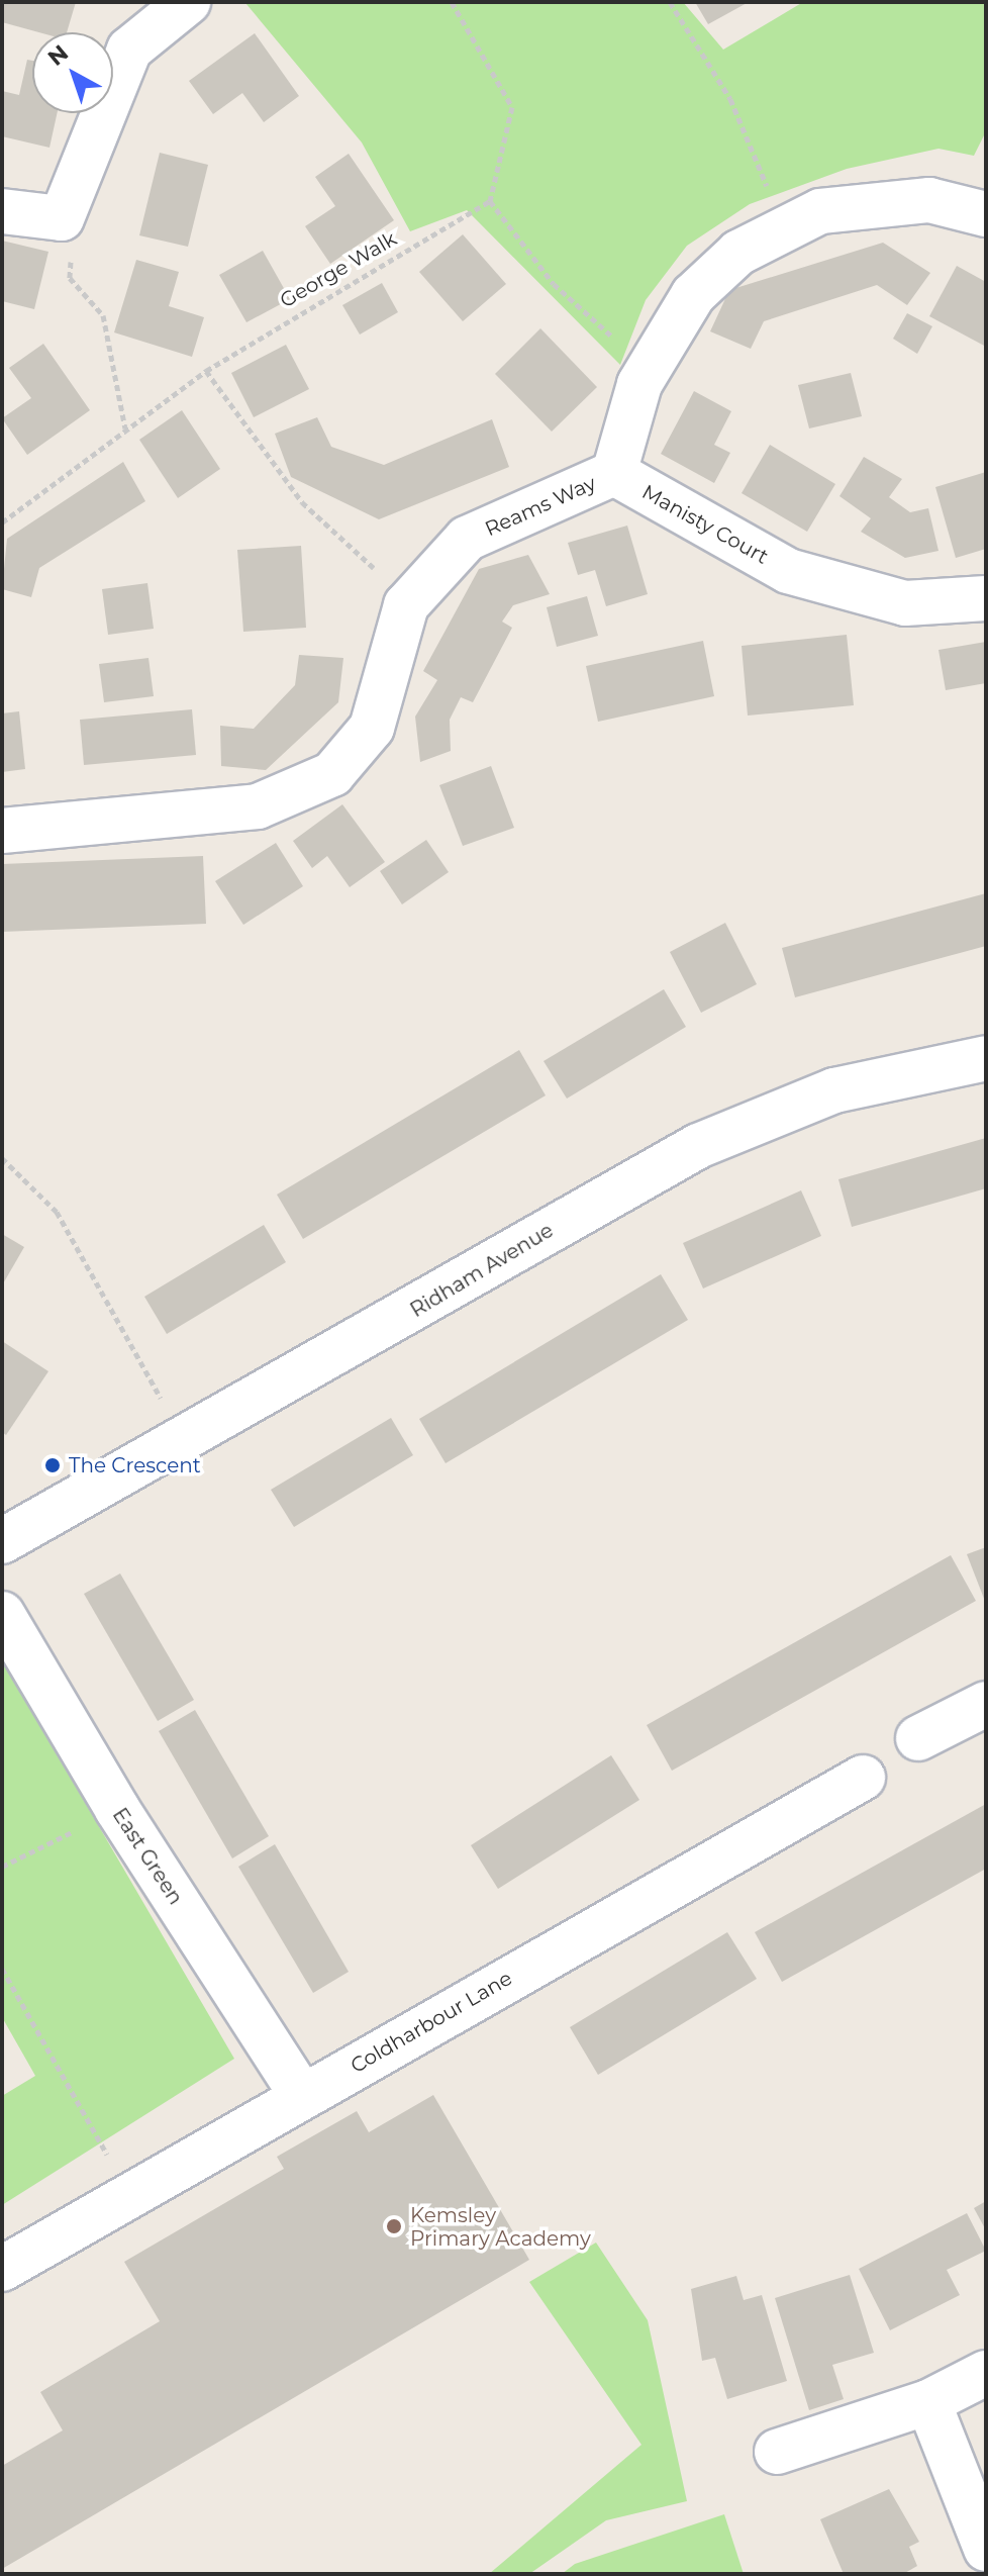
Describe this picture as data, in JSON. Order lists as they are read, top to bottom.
{
  "streets": {
    "street": [
      "Reams Way",
      "Manisty Court",
      "Ridham Avenue",
      "East Green",
      "Coldharbour Lane"
    ],
    "path": ["George Walk"]
  },
  "crossings": [
    ["Reams Way", "Manisty Court"],
    ["East Green", "Coldharbour Lane"]
  ],
  "places": ["The Crescent", "Kemsley Primary Academy"],
  "north": "top left"
}
